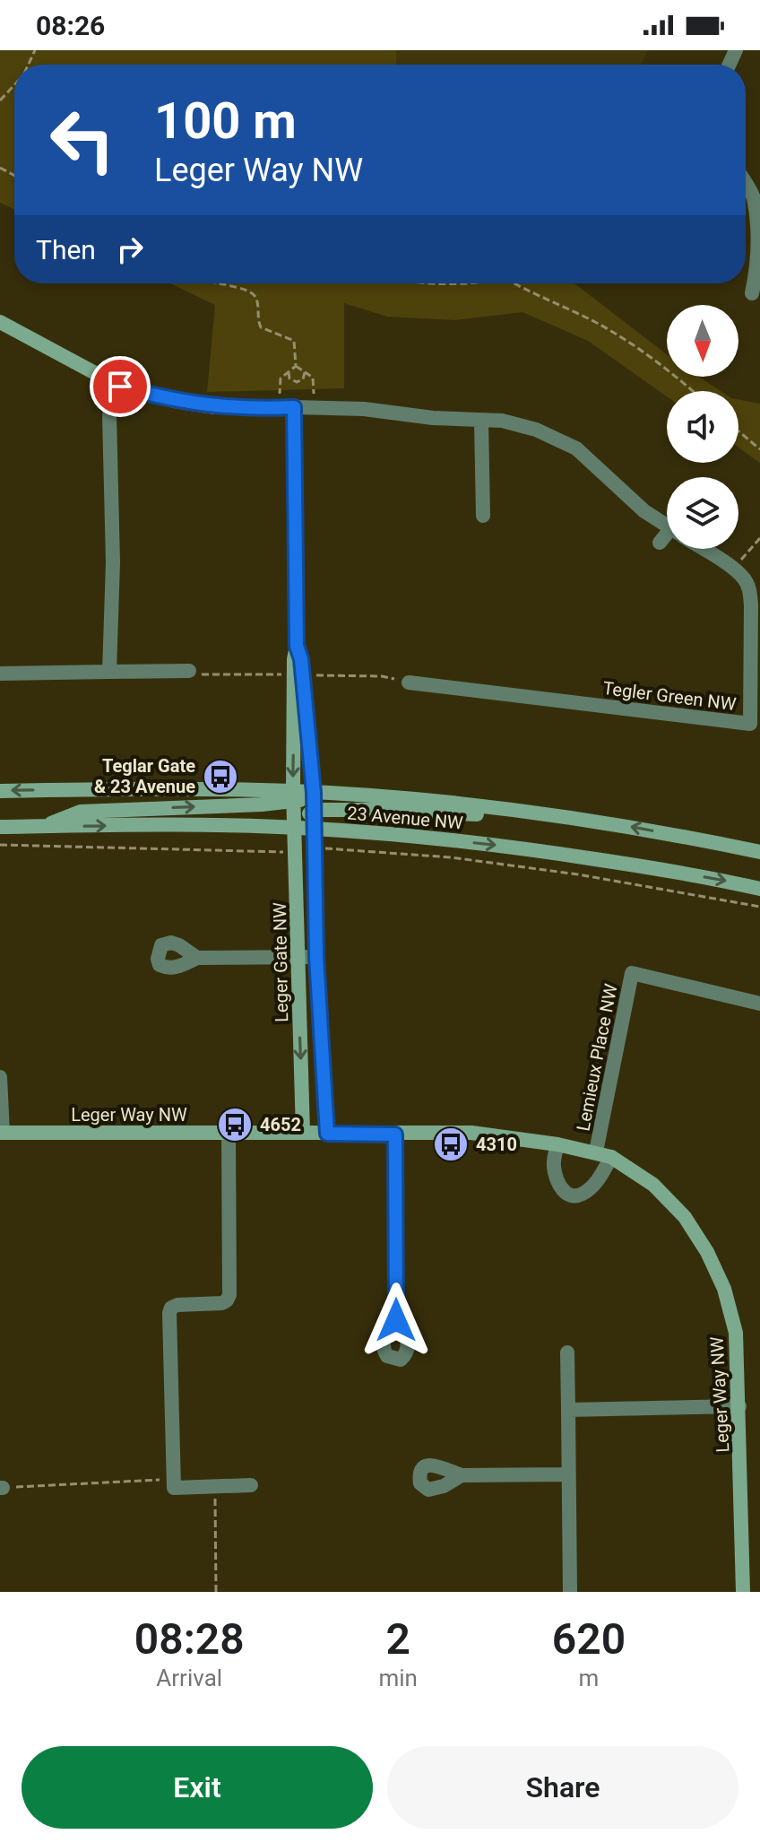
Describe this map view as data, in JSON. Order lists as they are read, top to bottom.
{
  "streets": {
    "street": [
      "Tegler Green NW",
      "23 Avenue NW",
      "Leger Gate NW",
      "Lemieux Place NW",
      "Leger Way NW"
    ]
  },
  "crossings": [
    ["23 Avenue NW", "Leger Gate NW"],
    ["Leger Gate NW", "Leger Way NW"],
    ["Lemieux Place NW", "Leger Way NW"]
  ],
  "places": {
    "bus stop": ["Teglar Gate & 23 Avenue", "4652", "4310"]
  },
  "north": "bottom",
  "page": {
    "status": "08:26",
    "turn": ["100 m", "Leger Way NW"],
    "then": "Then",
    "eta": [
      "08:28",
      "Arrival",
      "2",
      "min",
      "620",
      "m"
    ],
    "buttons": ["Exit", "Share"]
  }
}
